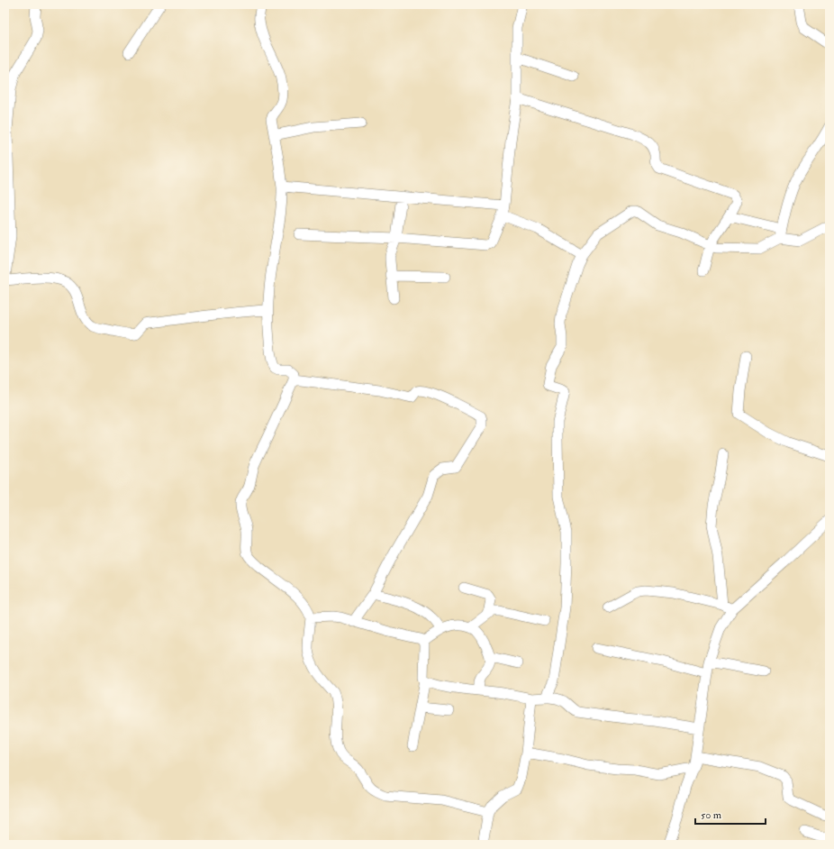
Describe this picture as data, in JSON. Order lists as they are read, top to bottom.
{
  "scale_bar": "50 m"
}
